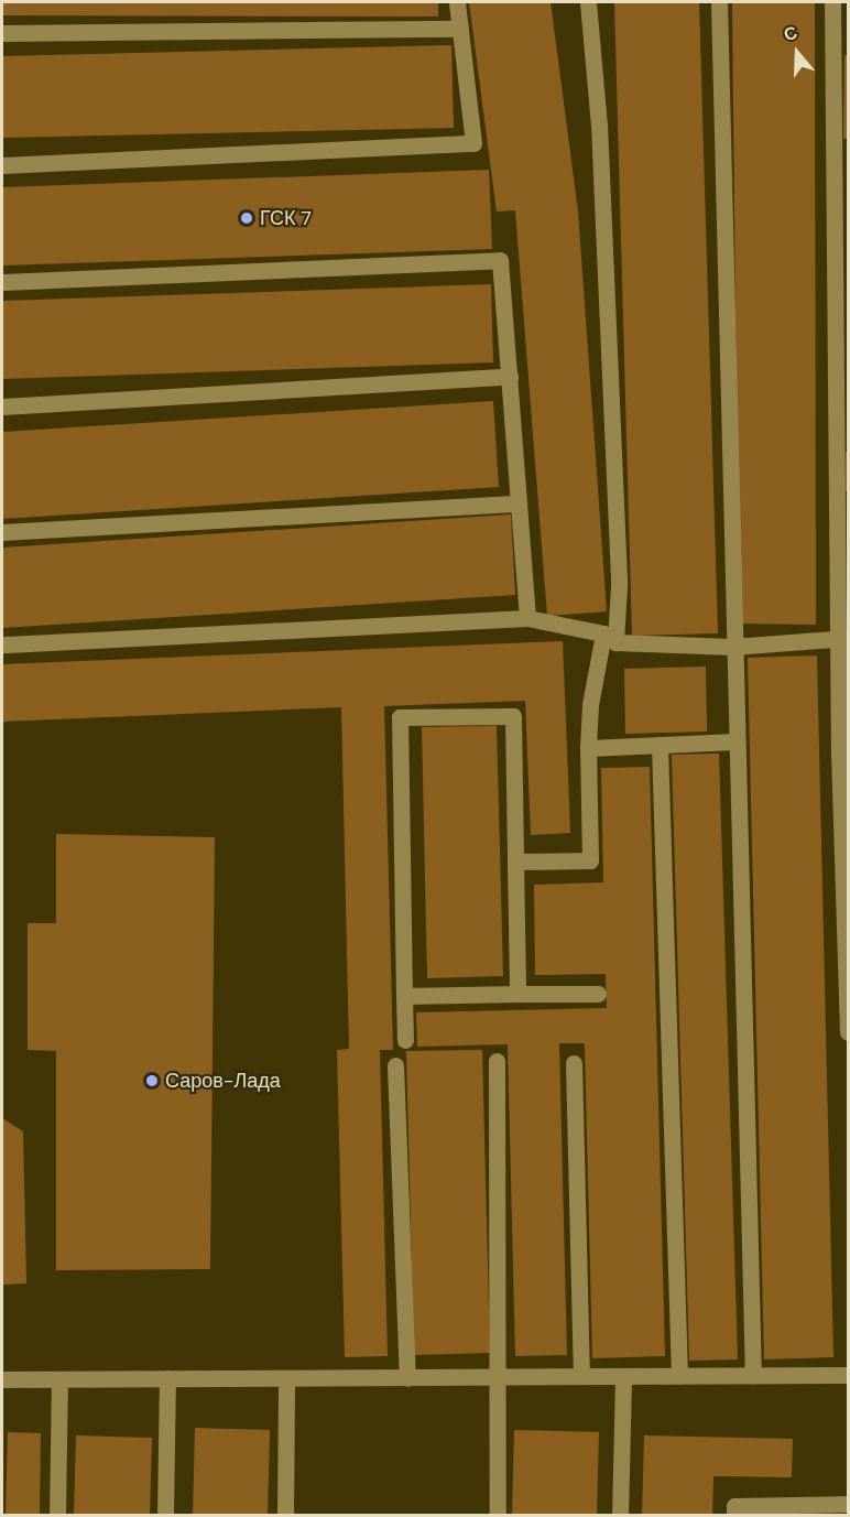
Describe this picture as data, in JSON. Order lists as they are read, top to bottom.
{
  "places": ["ГСК 7", "Саров-Лада"],
  "north": "top"
}
